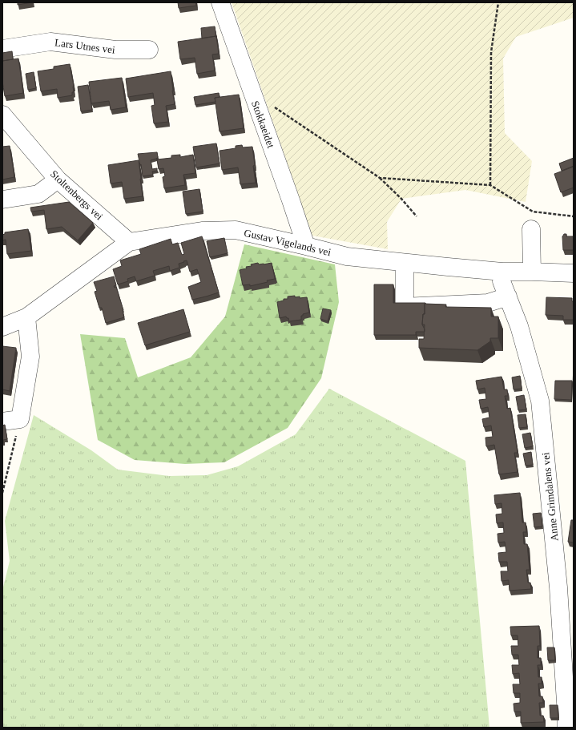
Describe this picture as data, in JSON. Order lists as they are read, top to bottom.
{
  "streets": {
    "street": [
      "Lars Utnes vei",
      "Stokkaeidet",
      "Stoltenbergs vei",
      "Gustav Vigelands vei",
      "Anne Grimdalens vei"
    ]
  },
  "crossings": [
    ["Stokkaeidet", "Gustav Vigelands vei"],
    ["Stoltenbergs vei", "Gustav Vigelands vei"],
    ["Gustav Vigelands vei", "Anne Grimdalens vei"]
  ]
}
